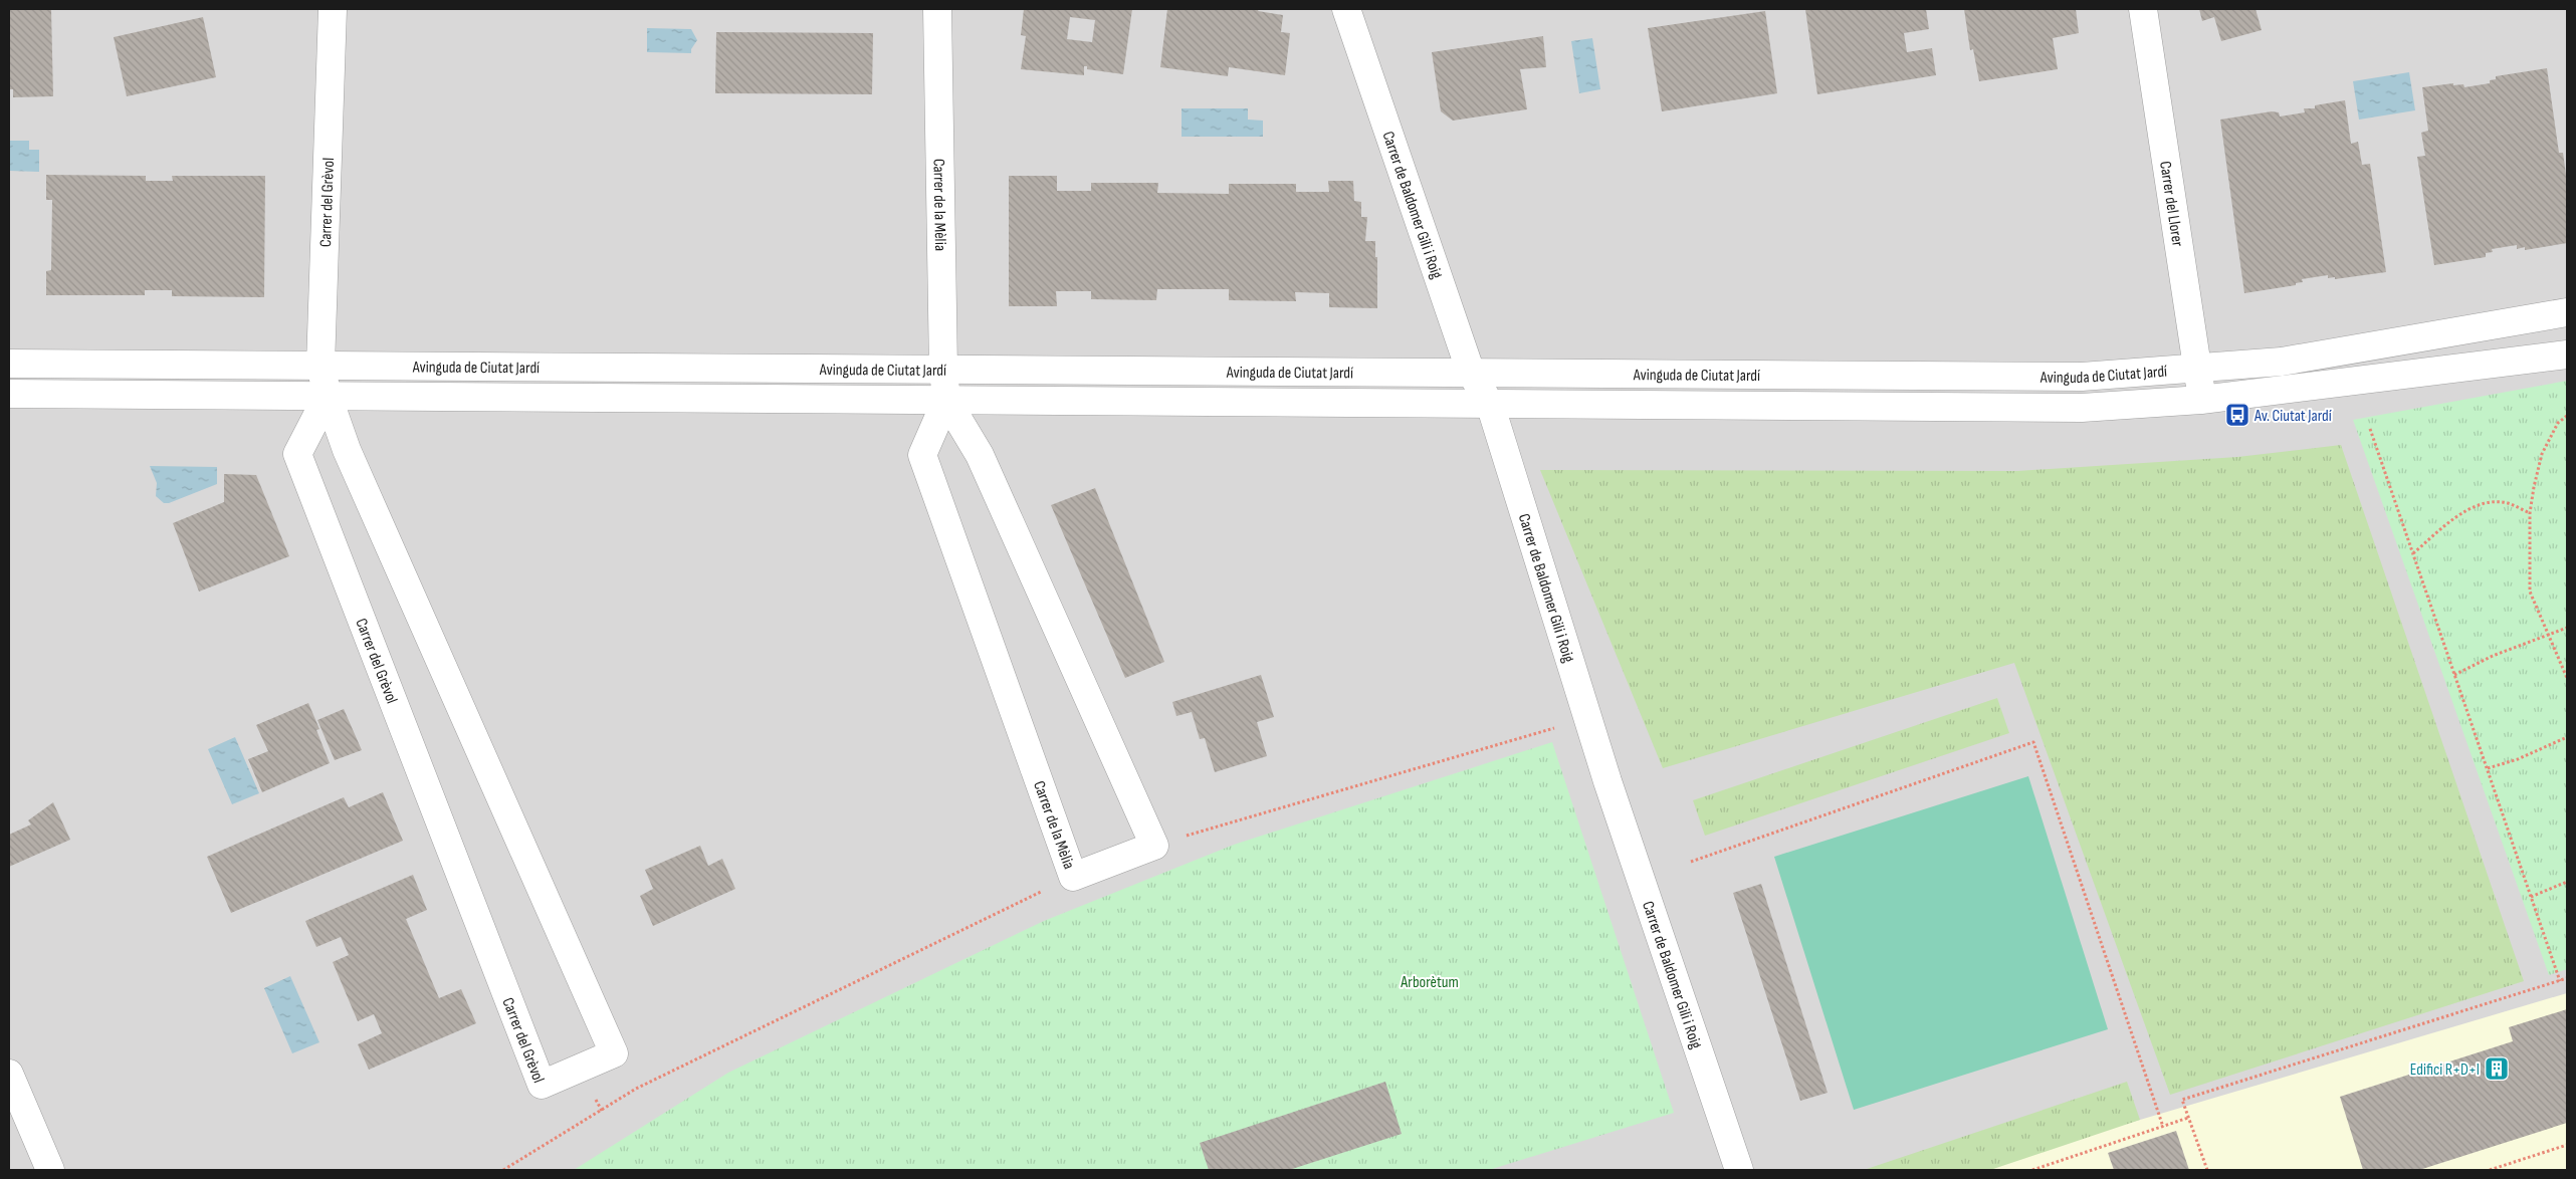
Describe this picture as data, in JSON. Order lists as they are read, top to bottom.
{
  "streets": {
    "street": [
      "Carrer del Grèvol",
      "Carrer del Llorer",
      "Carrer de la Mèlia",
      "Carrer de Baldomer Gili i Roig",
      "Avinguda de Ciutat Jardí"
    ]
  },
  "crossings": [
    ["Carrer del Grèvol", "Avinguda de Ciutat Jardí"],
    ["Carrer del Llorer", "Avinguda de Ciutat Jardí"],
    ["Carrer de la Mèlia", "Avinguda de Ciutat Jardí"],
    ["Carrer de Baldomer Gili i Roig", "Avinguda de Ciutat Jardí"]
  ],
  "parks": ["Arborètum"],
  "places": {
    "bus stop": ["Av. Ciutat Jardí"],
    "building": ["Edifici R+D+I"]
  }
}
